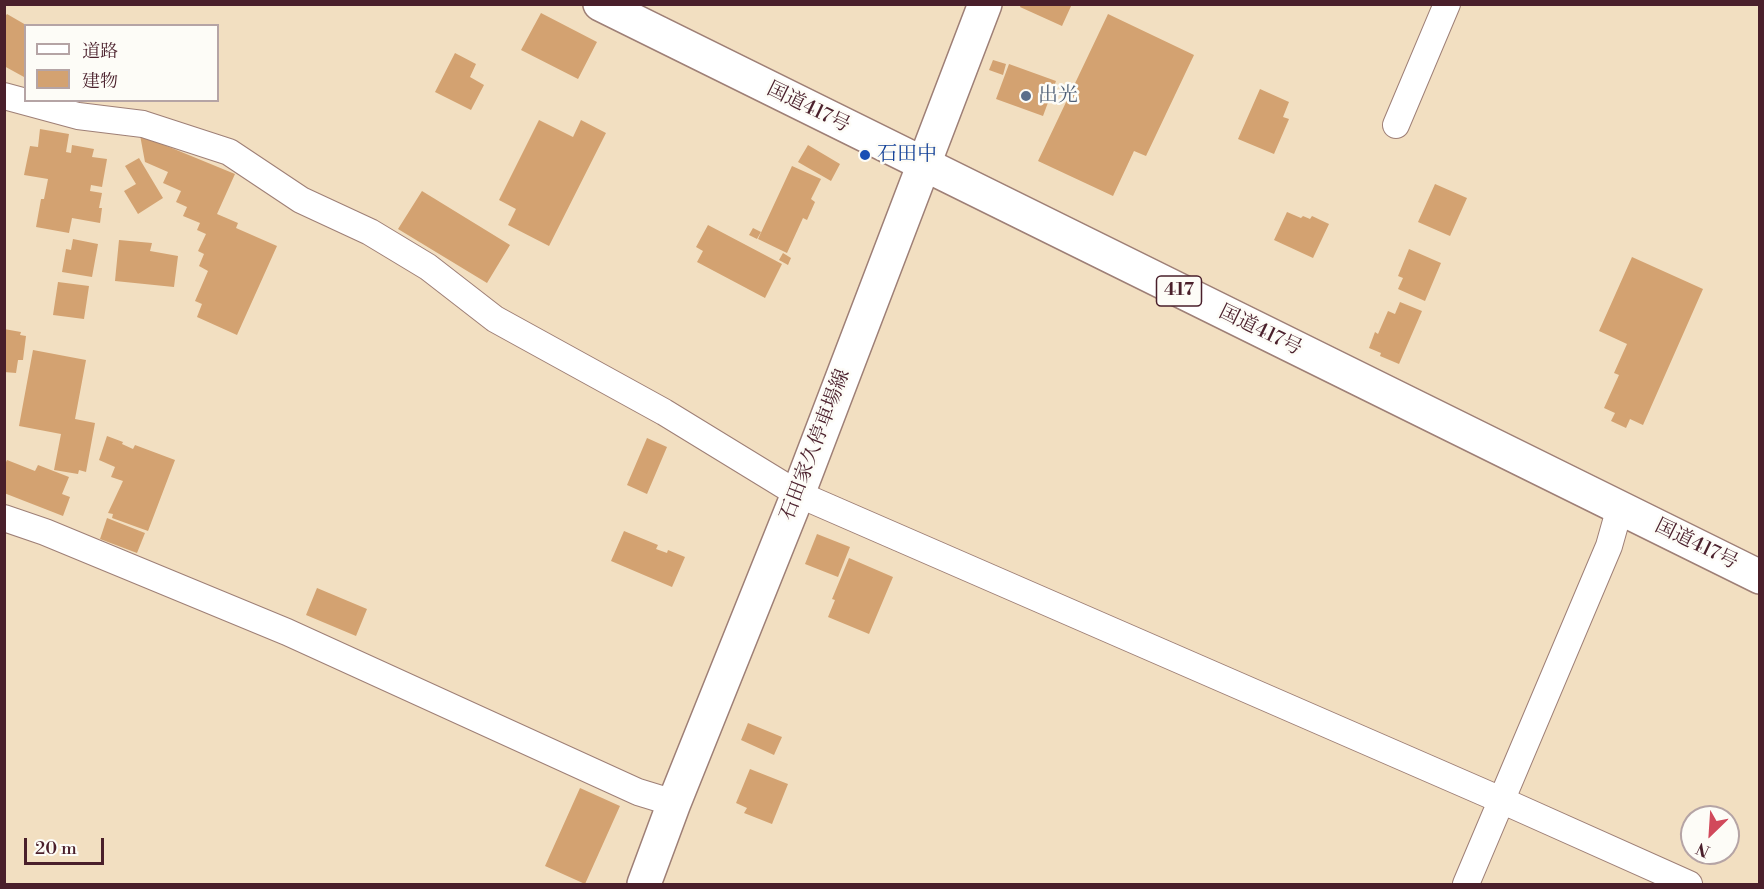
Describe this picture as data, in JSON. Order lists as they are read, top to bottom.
{
  "streets": {
    "main road": ["国道417号", "417", "石田家久停車場線"]
  },
  "crossings": [
    ["国道417号", "石田家久停車場線"]
  ],
  "places": ["出光", "石田中"],
  "legend": ["道路", "建物"],
  "scale_bar": "20 m",
  "north": "bottom left"
}
